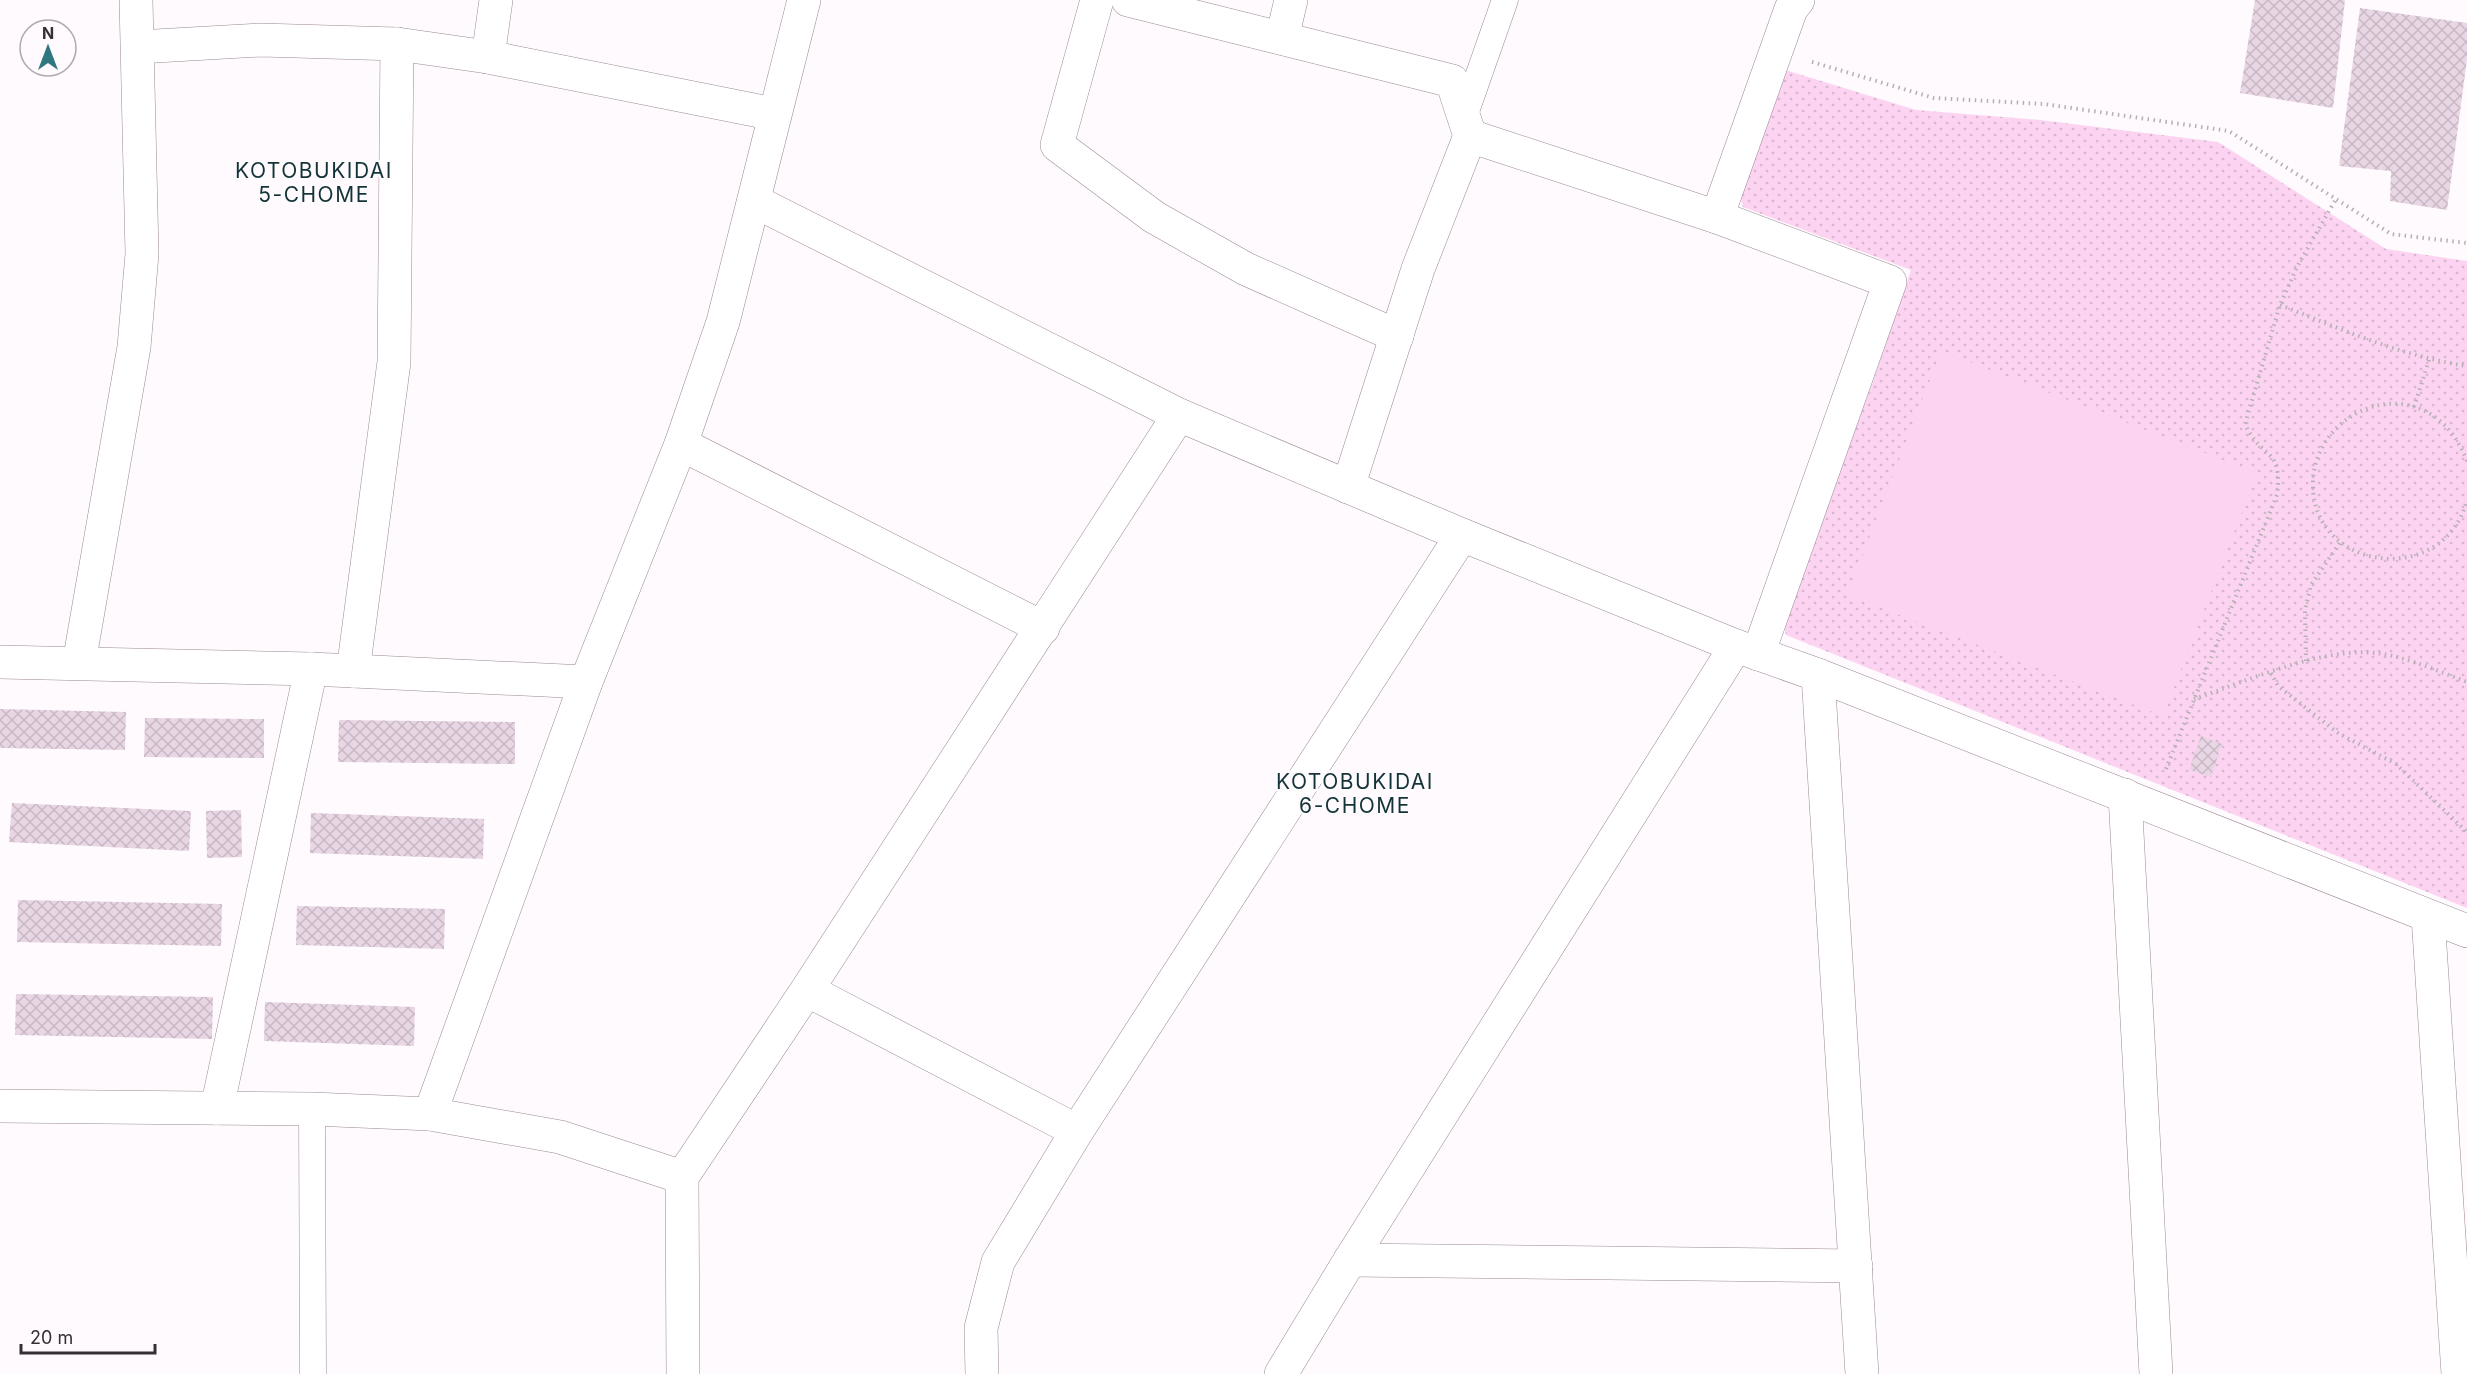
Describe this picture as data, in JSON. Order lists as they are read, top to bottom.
{
  "districts": ["KOTOBUKIDAI 5-CHOME", "KOTOBUKIDAI 6-CHOME"],
  "scale_bar": "20 m",
  "north": "top"
}
